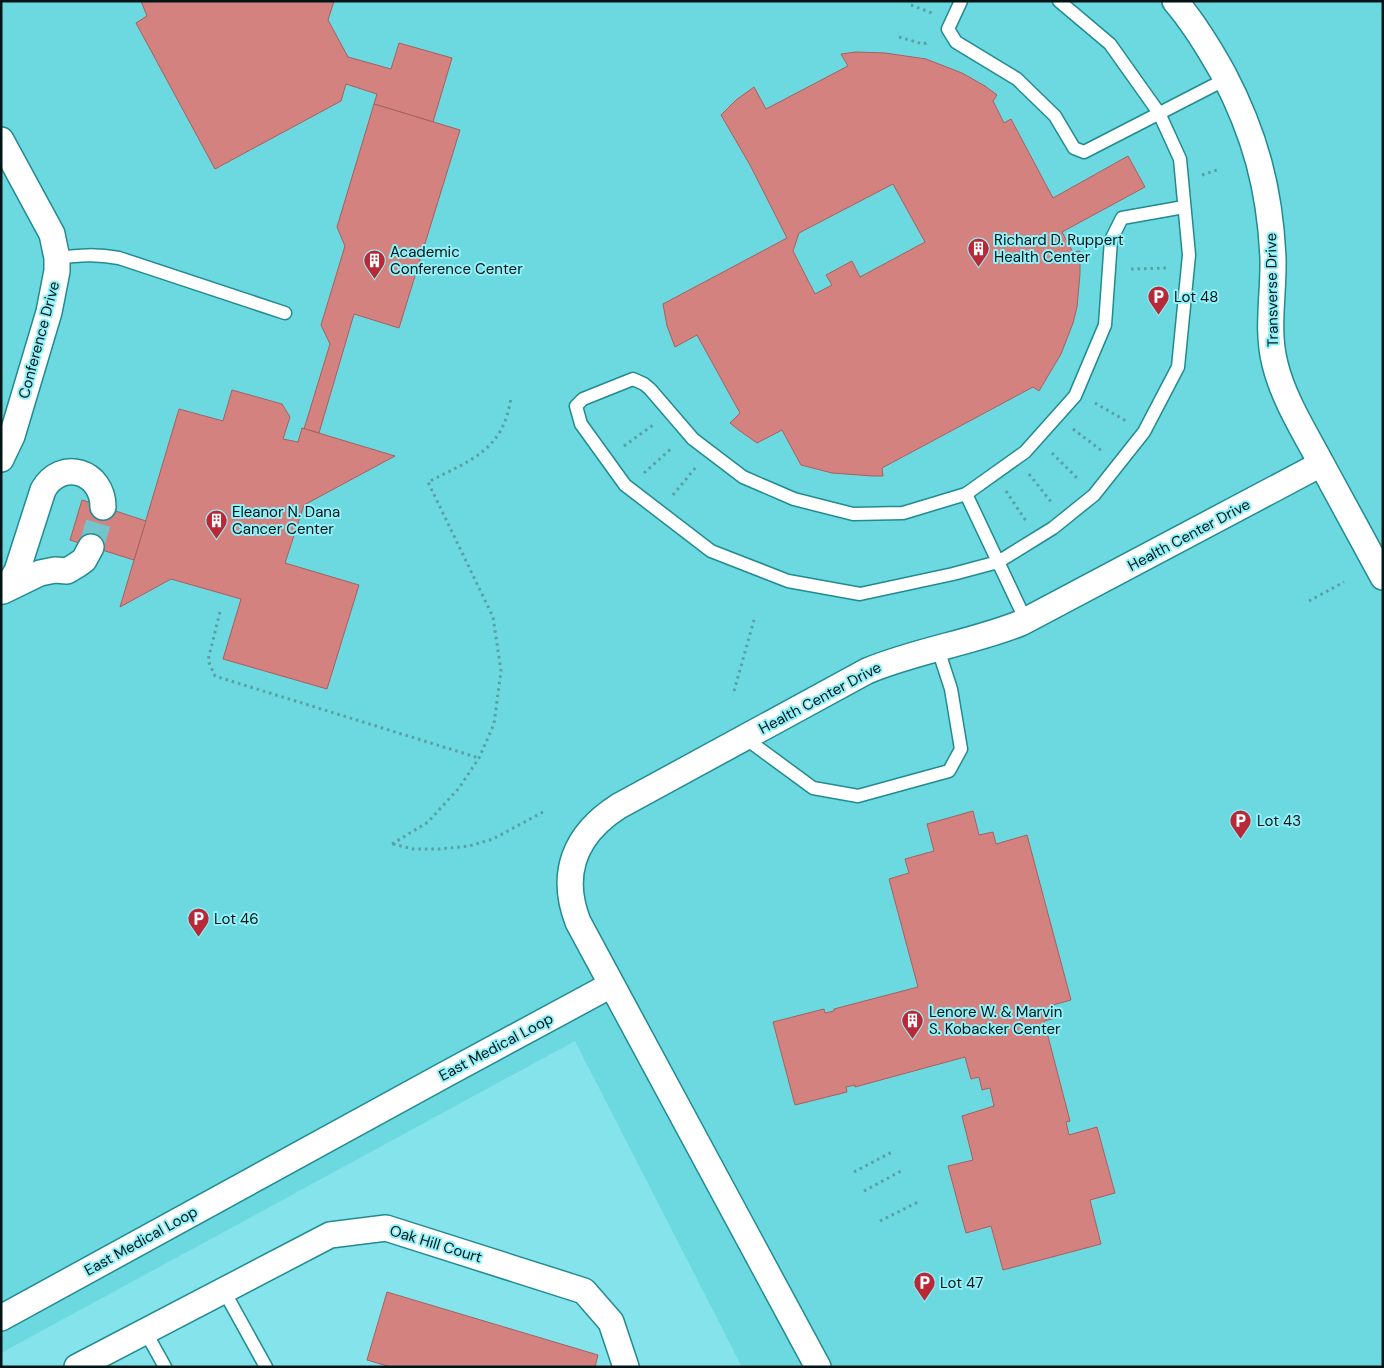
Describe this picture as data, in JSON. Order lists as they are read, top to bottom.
{
  "streets": {
    "street": [
      "Transverse Drive",
      "Conference Drive",
      "Health Center Drive",
      "East Medical Loop",
      "Oak Hill Court"
    ]
  },
  "crossings": [
    ["Transverse Drive", "Health Center Drive"],
    ["Health Center Drive", "East Medical Loop"]
  ],
  "places": {
    "building": [
      "Richard D. Ruppert Health Center",
      "Academic Conference Center",
      "Eleanor N. Dana Cancer Center",
      "Lenore W. & Marvin S. Kobacker Center"
    ],
    "parking": [
      "Lot 48",
      "Lot 43",
      "Lot 46",
      "Lot 47"
    ]
  }
}
